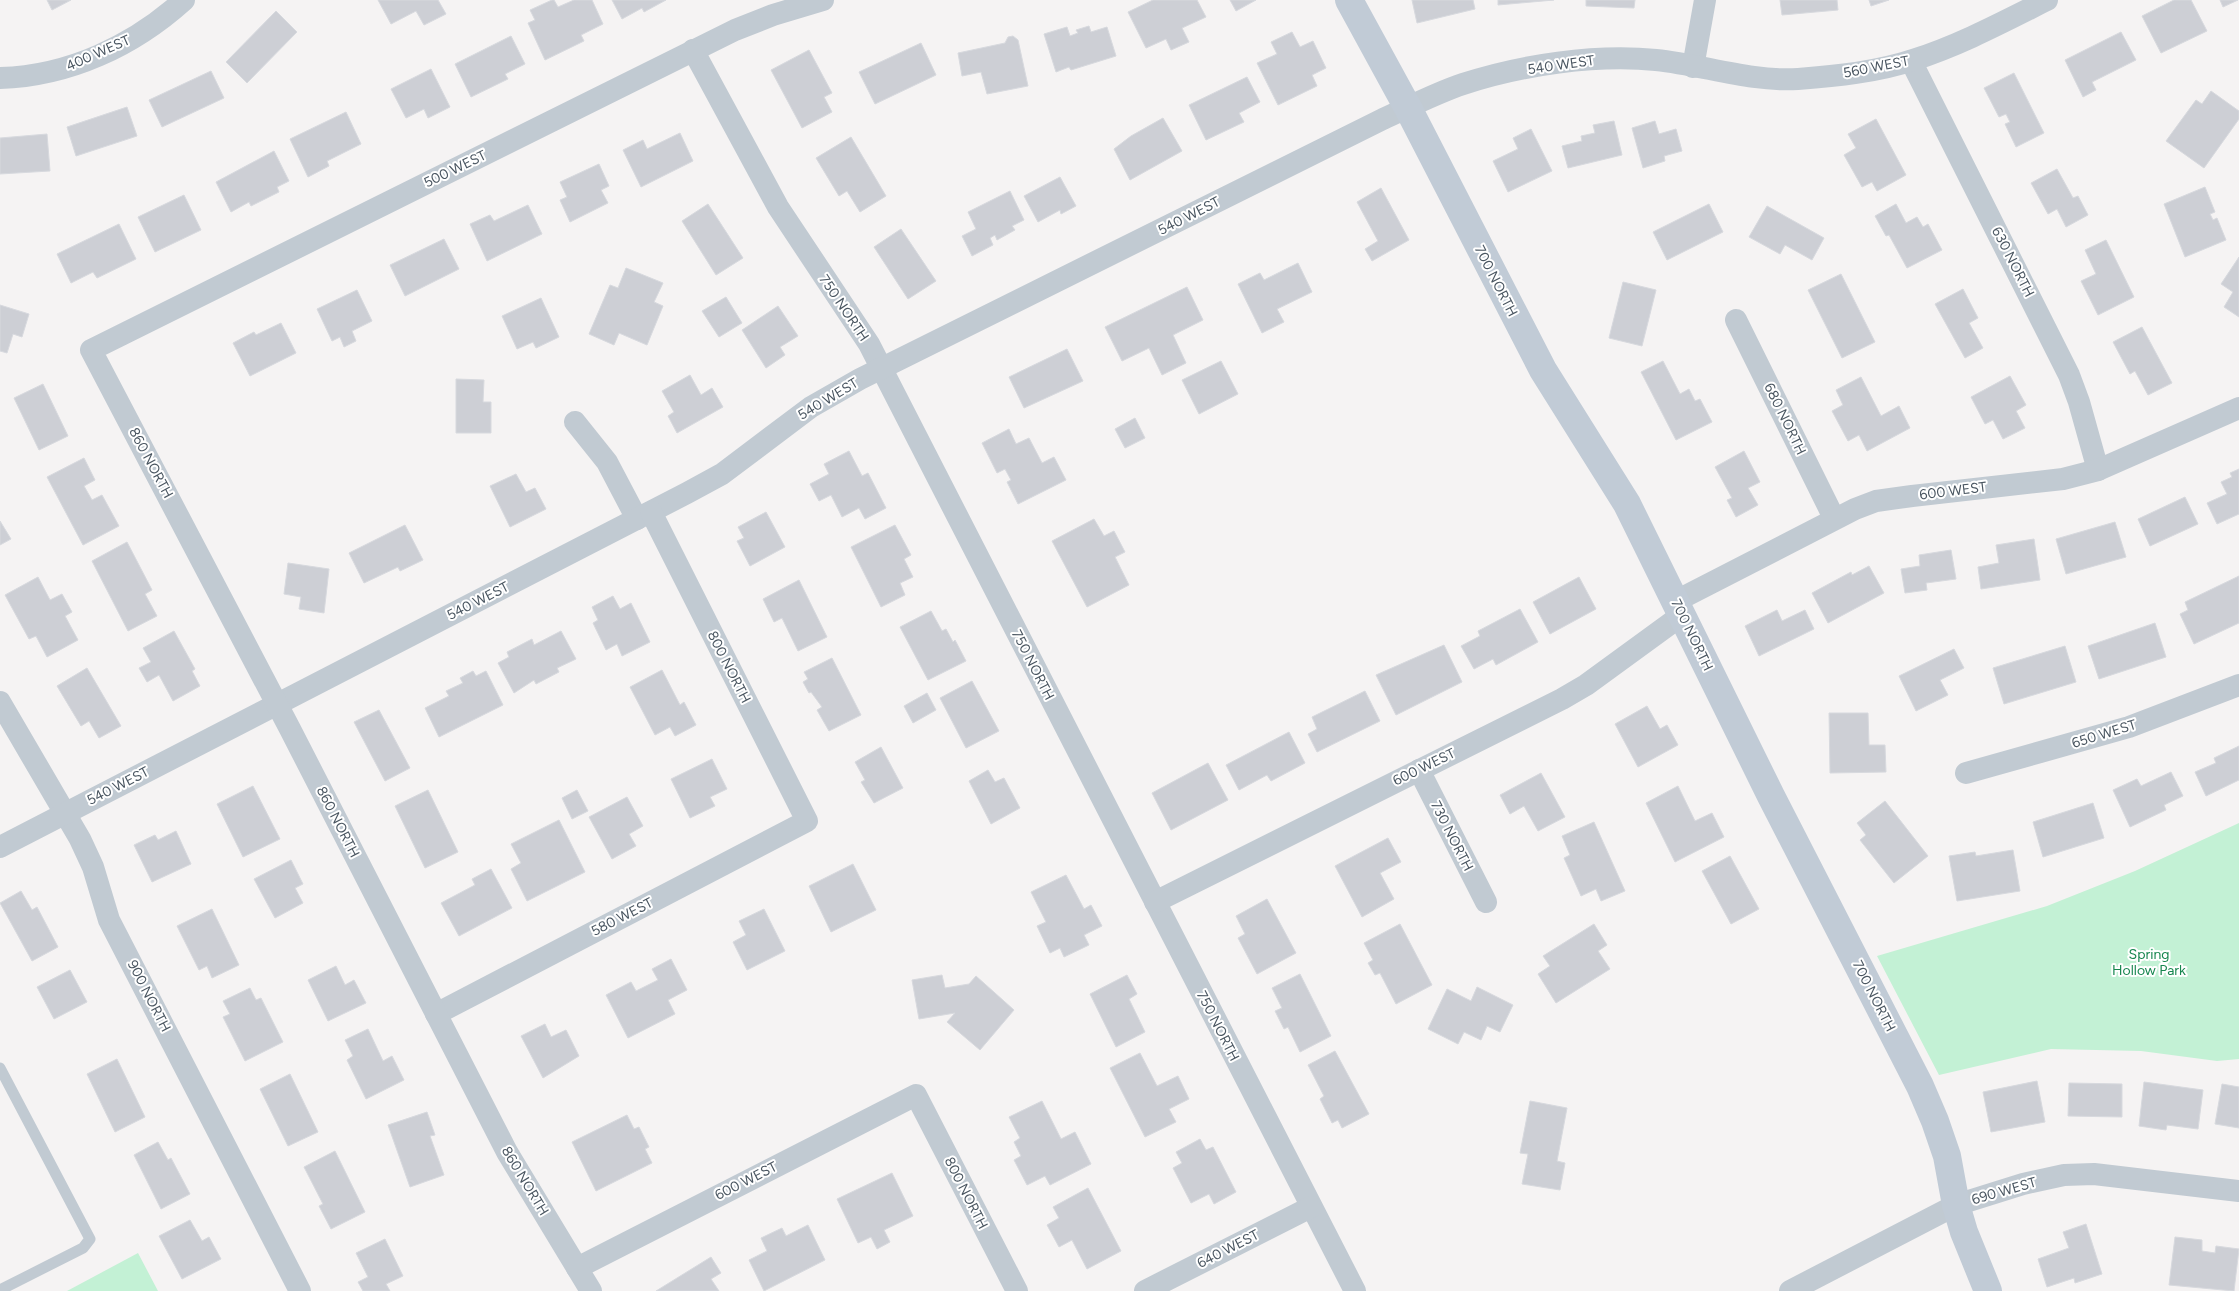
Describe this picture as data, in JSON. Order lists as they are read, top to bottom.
{
  "streets": {
    "street": [
      "400 WEST",
      "540 WEST",
      "560 WEST",
      "500 WEST",
      "630 NORTH",
      "700 NORTH",
      "750 NORTH",
      "680 NORTH",
      "860 NORTH",
      "600 WEST",
      "800 NORTH",
      "650 WEST",
      "730 NORTH",
      "580 WEST",
      "900 NORTH",
      "690 WEST",
      "640 WEST"
    ]
  },
  "crossings": [
    ["540 WEST", "560 WEST"],
    ["540 WEST", "700 NORTH"],
    ["540 WEST", "750 NORTH"],
    ["540 WEST", "860 NORTH"],
    ["540 WEST", "800 NORTH"],
    ["540 WEST", "900 NORTH"],
    ["560 WEST", "630 NORTH"],
    ["500 WEST", "750 NORTH"],
    ["500 WEST", "860 NORTH"],
    ["630 NORTH", "600 WEST"],
    ["700 NORTH", "600 WEST"],
    ["700 NORTH", "690 WEST"],
    ["750 NORTH", "600 WEST"],
    ["750 NORTH", "640 WEST"],
    ["680 NORTH", "600 WEST"],
    ["860 NORTH", "600 WEST"],
    ["860 NORTH", "580 WEST"],
    ["600 WEST", "800 NORTH"],
    ["600 WEST", "730 NORTH"],
    ["800 NORTH", "580 WEST"]
  ],
  "parks": ["Spring Hollow Park"]
}
